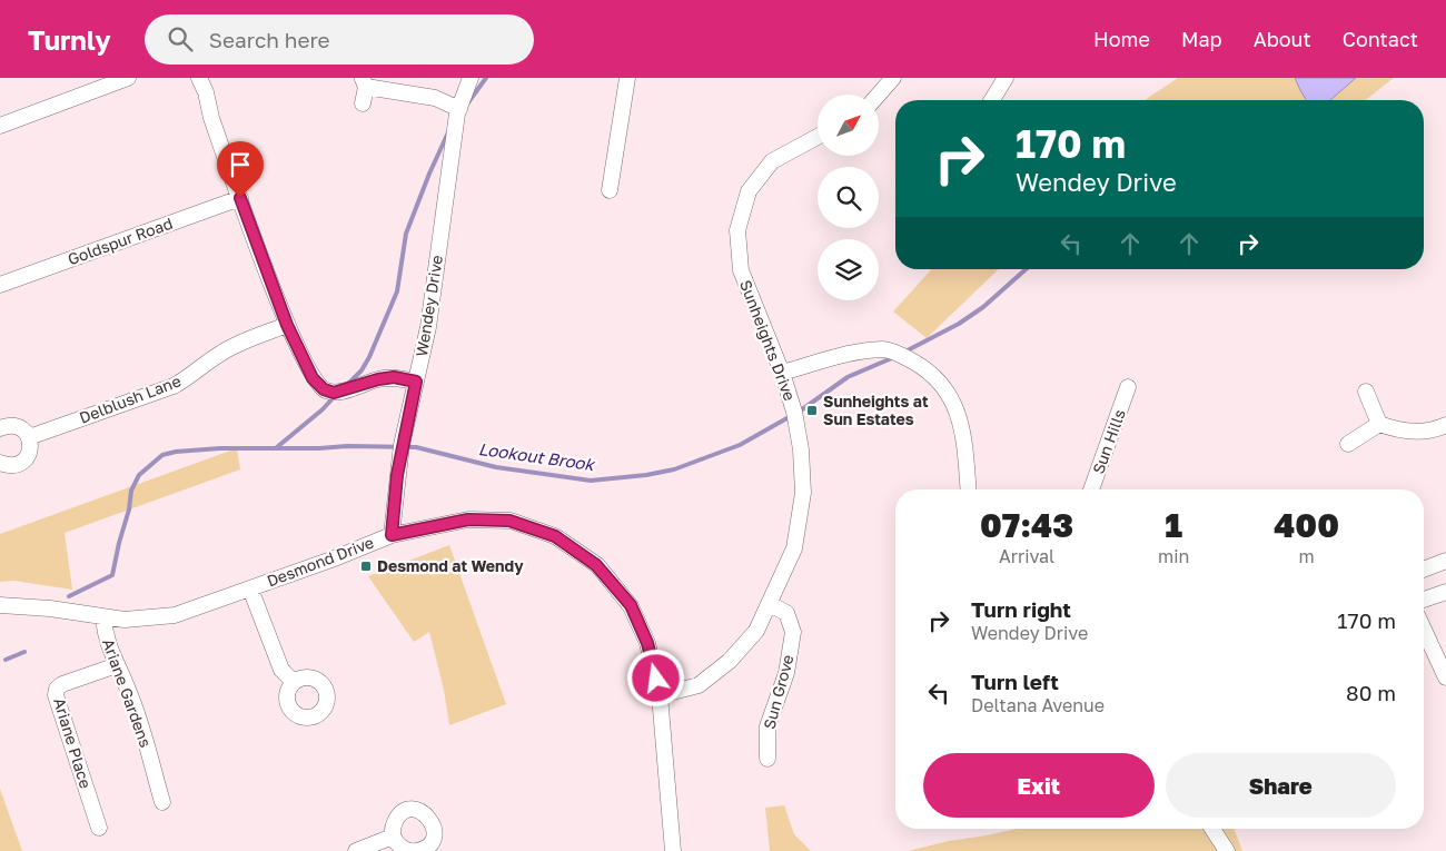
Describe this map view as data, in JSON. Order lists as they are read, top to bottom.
{
  "streets": {
    "street": [
      "Goldspur Road",
      "Wendey Drive",
      "Sunheights Drive",
      "Delblush Lane",
      "Sun Hills",
      "Desmond Drive",
      "Sun Grove",
      "Ariane Gardens",
      "Ariane Place"
    ]
  },
  "crossings": [
    ["Wendey Drive", "Desmond Drive"],
    ["Sunheights Drive", "Desmond Drive"],
    ["Sunheights Drive", "Sun Grove"],
    ["Desmond Drive", "Ariane Gardens"],
    ["Ariane Gardens", "Ariane Place"]
  ],
  "water": ["Lookout Brook"],
  "places": {
    "transit": ["Sunheights at Sun Estates", "Desmond at Wendy"]
  },
  "north": "top right",
  "page": {
    "header": "Turnly",
    "search": "Search here",
    "nav": [
      "Home",
      "Map",
      "About",
      "Contact"
    ],
    "turn": ["170 m", "Wendey Drive"],
    "eta": [
      "07:43",
      "Arrival",
      "1",
      "min",
      "400",
      "m"
    ],
    "list": [
      {
        "name": "Turn right",
        "note": "Wendey Drive",
        "value": "170 m"
      },
      {
        "name": "Turn left",
        "note": "Deltana Avenue",
        "value": "80 m"
      }
    ],
    "buttons": ["Exit", "Share"]
  }
}
